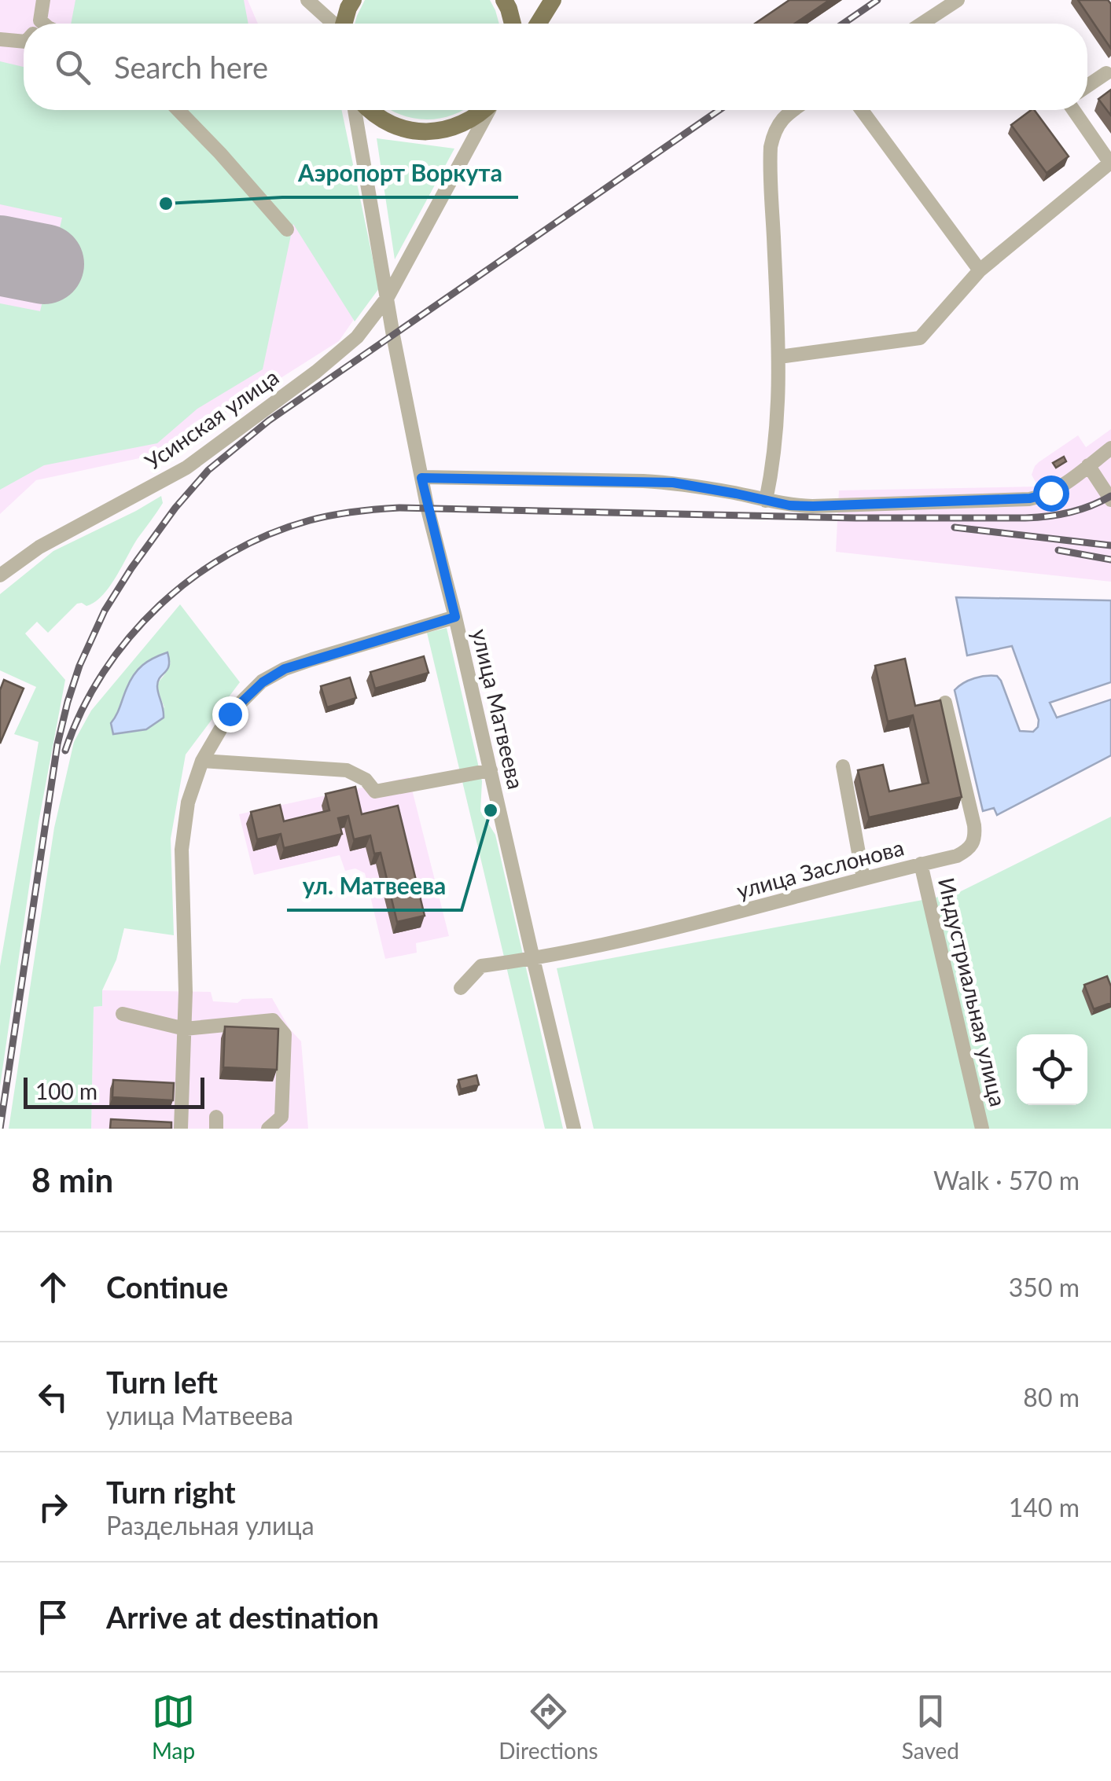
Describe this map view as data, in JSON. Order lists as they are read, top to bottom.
{
  "streets": {
    "street": [
      "Усинская улица",
      "улица Матвеева",
      "улица Заслонова",
      "Индустриальная улица"
    ]
  },
  "crossings": [
    ["Усинская улица", "улица Матвеева"],
    ["улица Матвеева", "улица Заслонова"],
    ["улица Заслонова", "Индустриальная улица"]
  ],
  "places": ["Аэропорт Воркута", "ул. Матвеева"],
  "scale_bar": "100 m",
  "page": {
    "search": "Search here",
    "scale": "100 m",
    "heading": ["8 min", "Walk · 570 m"],
    "list": [
      ["Continue", "350 m"],
      ["Turn left", "улица Матвеева", "80 m"],
      ["Turn right", "Раздельная улица", "140 m"],
      "Arrive at destination"
    ],
    "nav": ["Map", "Directions", "Saved"]
  }
}
